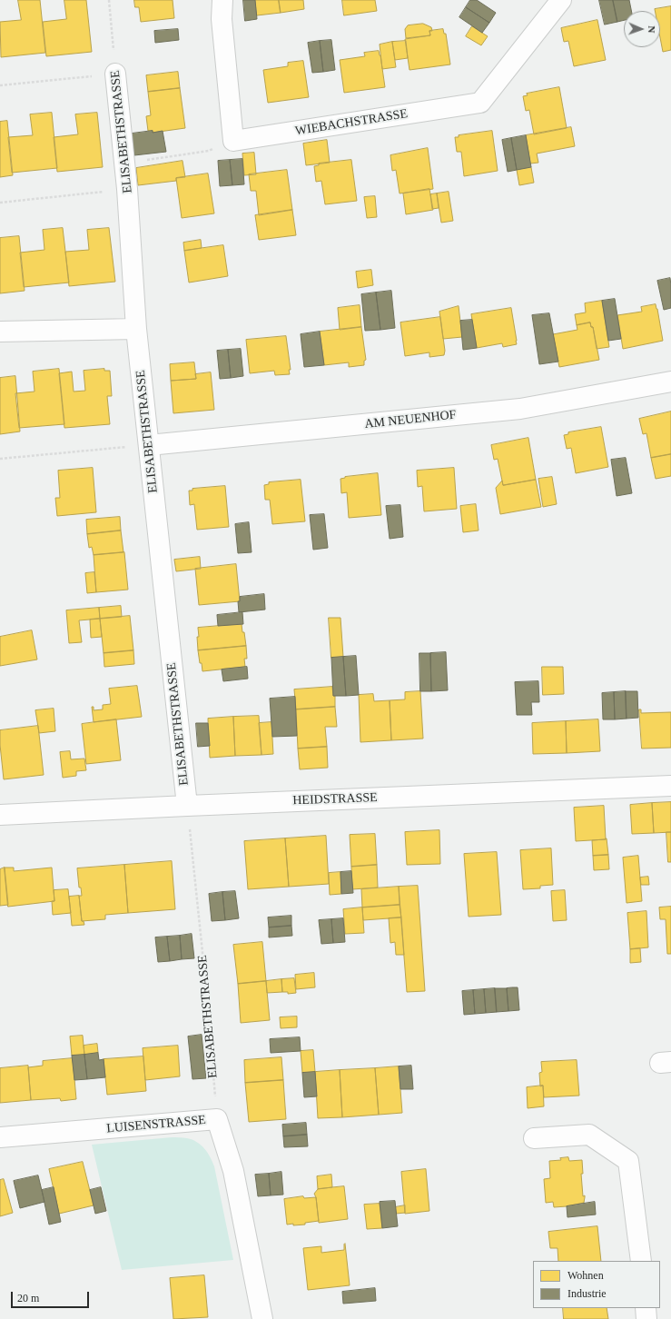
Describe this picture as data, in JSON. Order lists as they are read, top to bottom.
{
  "streets": {
    "street": [
      "WIEBACHSTRASSE",
      "ELISABETHSTRASSE",
      "AM NEUENHOF",
      "HEIDSTRASSE",
      "LUISENSTRASSE"
    ]
  },
  "crossings": [
    ["ELISABETHSTRASSE", "AM NEUENHOF"],
    ["ELISABETHSTRASSE", "HEIDSTRASSE"],
    ["ELISABETHSTRASSE", "LUISENSTRASSE"]
  ],
  "legend": ["Wohnen", "Industrie"],
  "scale_bar": "20 m",
  "north": "right"
}
